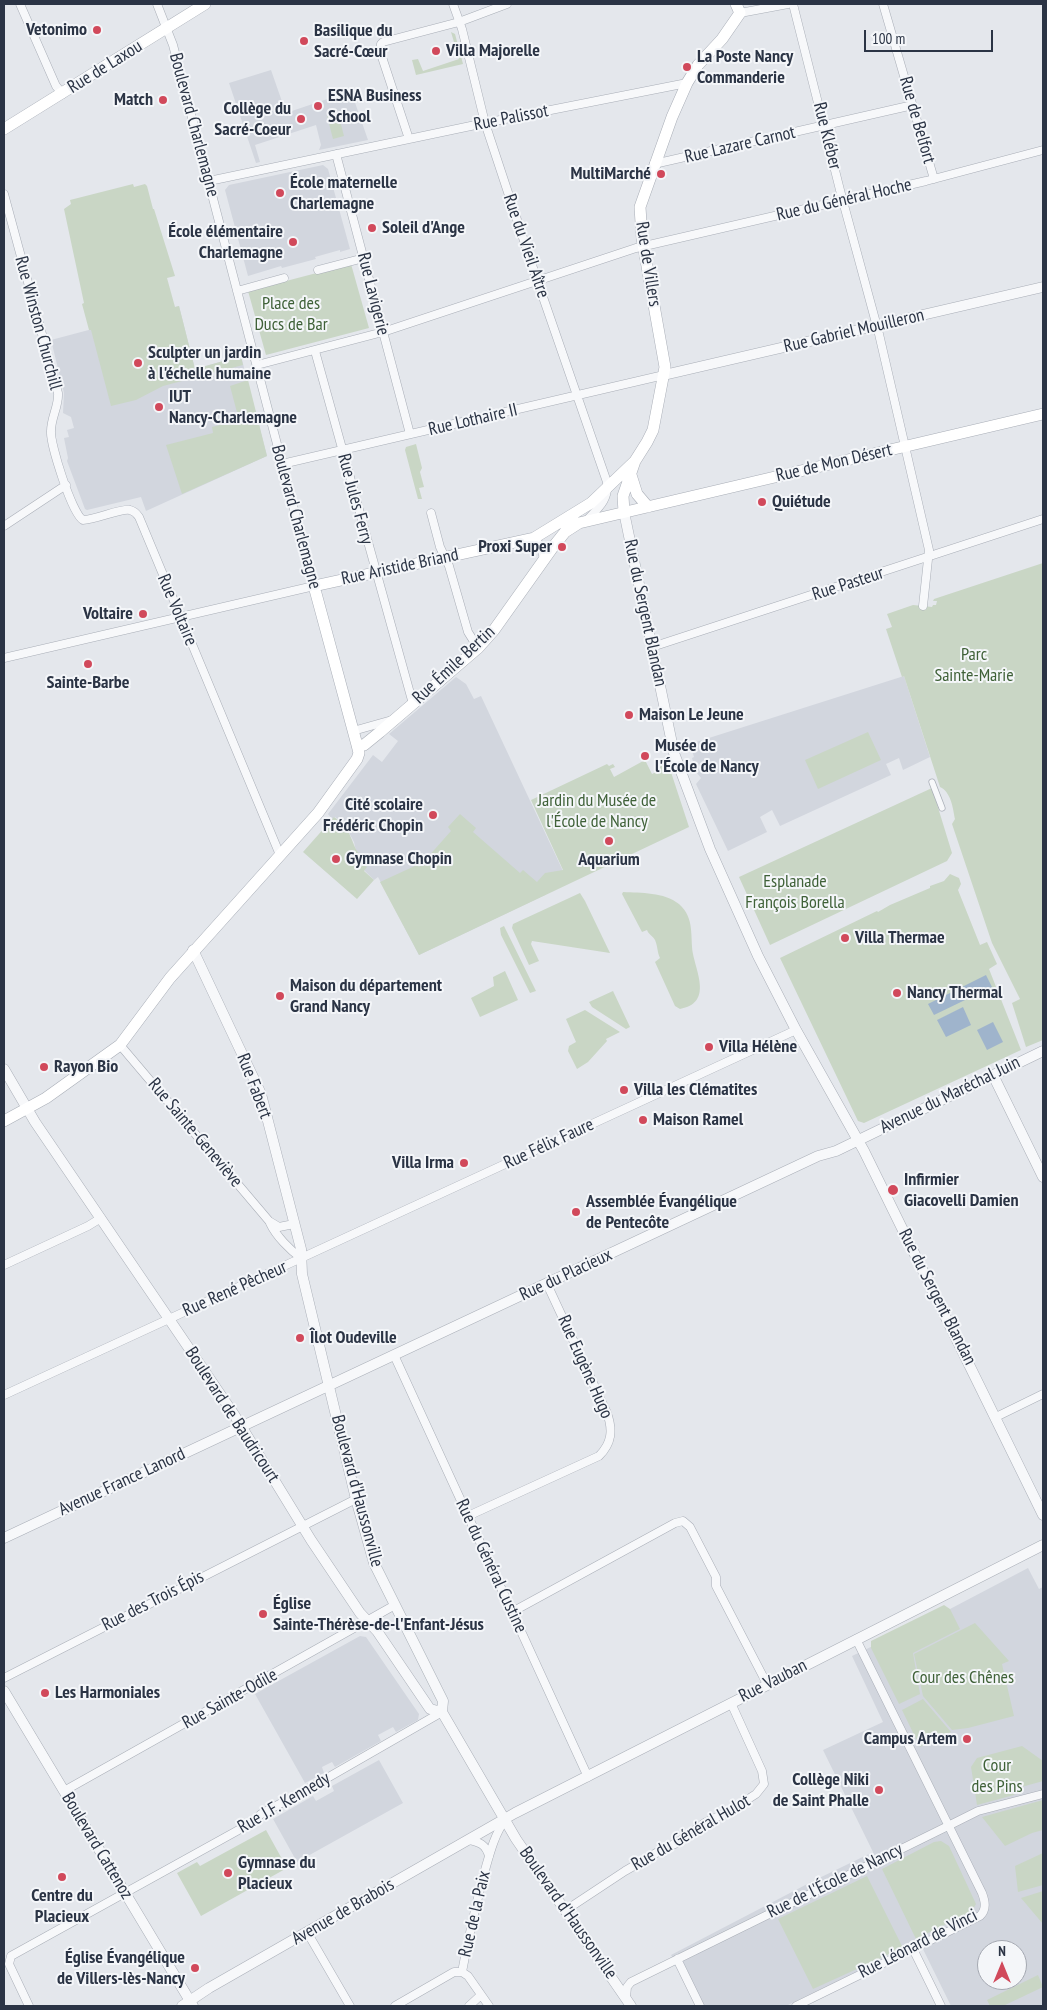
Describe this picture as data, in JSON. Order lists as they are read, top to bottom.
{
  "streets": {
    "main road": [
      "Rue de Laxou",
      "Boulevard Charlemagne",
      "Rue de Villers",
      "Rue de Mon Désert",
      "Rue Aristide Briand",
      "Rue Émile Bertin"
    ],
    "street": [
      "Rue Palissot",
      "Rue de Belfort",
      "Rue Kléber",
      "Rue Lazare Carnot",
      "Rue du Général Hoche",
      "Rue du Vieil Aître",
      "Rue Lavigerie",
      "Rue Winston Churchill",
      "Rue Gabriel Mouilleron",
      "Rue Lothaire II",
      "Rue Jules Ferry",
      "Rue Pasteur",
      "Rue Voltaire",
      "Rue du Sergent Blandan",
      "Rue Fabert",
      "Avenue du Maréchal Juin",
      "Rue Sainte-Geneviève",
      "Rue Félix Faure",
      "Rue du Placieux",
      "Rue René Pêcheur",
      "Rue Eugène Hugo",
      "Boulevard de Baudricourt",
      "Avenue France Lanord",
      "Boulevard d'Haussonville",
      "Rue du Général Custine",
      "Rue des Trois Épis",
      "Rue Vauban",
      "Rue Sainte-Odile",
      "Rue J.F. Kennedy",
      "Rue du Général Hulot",
      "Boulevard Cattenoz",
      "Rue de l'École de Nancy",
      "Avenue de Brabois",
      "Rue de la Paix",
      "Rue Léonard de Vinci"
    ]
  },
  "crossings": [
    ["Rue de Laxou", "Boulevard Charlemagne"],
    ["Rue Palissot", "Boulevard Charlemagne"],
    ["Rue Palissot", "Rue du Vieil Aître"],
    ["Rue Palissot", "Rue de Villers"],
    ["Rue Palissot", "Rue Lavigerie"],
    ["Rue de Belfort", "Rue Lazare Carnot"],
    ["Rue de Belfort", "Rue du Général Hoche"],
    ["Boulevard Charlemagne", "Rue Lothaire II"],
    ["Boulevard Charlemagne", "Rue Aristide Briand"],
    ["Boulevard Charlemagne", "Rue Émile Bertin"],
    ["Rue Kléber", "Rue Lazare Carnot"],
    ["Rue Kléber", "Rue du Général Hoche"],
    ["Rue Kléber", "Rue Gabriel Mouilleron"],
    ["Rue Kléber", "Rue de Mon Désert"],
    ["Rue Kléber", "Rue Pasteur"],
    ["Rue Lazare Carnot", "Rue de Villers"],
    ["Rue du Général Hoche", "Rue du Vieil Aître"],
    ["Rue du Général Hoche", "Rue de Villers"],
    ["Rue du Général Hoche", "Rue Lavigerie"],
    ["Rue du Vieil Aître", "Rue Lothaire II"],
    ["Rue du Vieil Aître", "Rue Aristide Briand"],
    ["Rue de Villers", "Rue Gabriel Mouilleron"],
    ["Rue de Villers", "Rue Lothaire II"],
    ["Rue de Villers", "Rue de Mon Désert"],
    ["Rue de Villers", "Rue Aristide Briand"],
    ["Rue de Villers", "Rue du Sergent Blandan"],
    ["Rue Lavigerie", "Rue Lothaire II"],
    ["Rue Winston Churchill", "Rue Voltaire"],
    ["Rue Gabriel Mouilleron", "Rue Lothaire II"],
    ["Rue Lothaire II", "Rue Jules Ferry"],
    ["Rue de Mon Désert", "Rue du Sergent Blandan"],
    ["Rue de Mon Désert", "Rue Émile Bertin"],
    ["Rue Jules Ferry", "Rue Aristide Briand"],
    ["Rue Jules Ferry", "Rue Émile Bertin"],
    ["Rue Aristide Briand", "Rue Voltaire"],
    ["Rue Pasteur", "Rue du Sergent Blandan"],
    ["Rue du Sergent Blandan", "Avenue du Maréchal Juin"],
    ["Rue du Sergent Blandan", "Rue Félix Faure"],
    ["Rue du Sergent Blandan", "Rue du Placieux"],
    ["Rue Fabert", "Rue Sainte-Geneviève"],
    ["Rue Fabert", "Rue Félix Faure"],
    ["Rue Fabert", "Rue René Pêcheur"],
    ["Rue Fabert", "Boulevard d'Haussonville"],
    ["Avenue du Maréchal Juin", "Rue du Placieux"],
    ["Rue Sainte-Geneviève", "Rue Félix Faure"],
    ["Rue Sainte-Geneviève", "Rue René Pêcheur"],
    ["Rue Sainte-Geneviève", "Boulevard d'Haussonville"],
    ["Rue Félix Faure", "Rue René Pêcheur"],
    ["Rue Félix Faure", "Boulevard d'Haussonville"],
    ["Rue du Placieux", "Rue Eugène Hugo"],
    ["Rue du Placieux", "Avenue France Lanord"],
    ["Rue du Placieux", "Boulevard d'Haussonville"],
    ["Rue du Placieux", "Rue du Général Custine"],
    ["Rue René Pêcheur", "Boulevard de Baudricourt"],
    ["Rue René Pêcheur", "Boulevard d'Haussonville"],
    ["Rue Eugène Hugo", "Rue du Général Custine"],
    ["Boulevard de Baudricourt", "Avenue France Lanord"],
    ["Boulevard de Baudricourt", "Boulevard d'Haussonville"],
    ["Boulevard de Baudricourt", "Rue des Trois Épis"],
    ["Boulevard de Baudricourt", "Rue Sainte-Odile"],
    ["Boulevard de Baudricourt", "Rue J.F. Kennedy"],
    ["Avenue France Lanord", "Boulevard d'Haussonville"],
    ["Boulevard d'Haussonville", "Rue des Trois Épis"],
    ["Boulevard d'Haussonville", "Rue Vauban"],
    ["Boulevard d'Haussonville", "Rue Sainte-Odile"],
    ["Boulevard d'Haussonville", "Rue J.F. Kennedy"],
    ["Boulevard d'Haussonville", "Rue du Général Hulot"],
    ["Boulevard d'Haussonville", "Avenue de Brabois"],
    ["Boulevard d'Haussonville", "Rue de la Paix"],
    ["Rue du Général Custine", "Rue Vauban"],
    ["Rue Vauban", "Rue du Général Hulot"],
    ["Rue Vauban", "Avenue de Brabois"],
    ["Rue Vauban", "Rue de la Paix"],
    ["Rue Vauban", "Rue Léonard de Vinci"],
    ["Rue Sainte-Odile", "Boulevard Cattenoz"],
    ["Rue J.F. Kennedy", "Boulevard Cattenoz"],
    ["Boulevard Cattenoz", "Avenue de Brabois"],
    ["Rue de l'École de Nancy", "Rue Léonard de Vinci"],
    ["Avenue de Brabois", "Rue de la Paix"]
  ],
  "parks": [
    "Place des Ducs de Bar",
    "Parc Sainte-Marie",
    "Jardin du Musée de l'École de Nancy",
    "Esplanade François Borella",
    "Cour des Chênes",
    "Cour des Pins"
  ],
  "places": [
    "Vetonimo",
    "Basilique du Sacré-Cœur",
    "Villa Majorelle",
    "La Poste Nancy Commanderie",
    "Match",
    "ESNA Business School",
    "Collège du Sacré-Coeur",
    "MultiMarché",
    "École maternelle Charlemagne",
    "Soleil d'Ange",
    "École élémentaire Charlemagne",
    "Sculpter un jardin à l'échelle humaine",
    "IUT Nancy-Charlemagne",
    "Quiétude",
    "Proxi Super",
    "Voltaire",
    "Sainte-Barbe",
    "Maison Le Jeune",
    "Musée de l'École de Nancy",
    "Cité scolaire Frédéric Chopin",
    "Aquarium",
    "Gymnase Chopin",
    "Villa Thermae",
    "Nancy Thermal",
    "Maison du département Grand Nancy",
    "Villa Hélène",
    "Rayon Bio",
    "Villa les Clématites",
    "Maison Ramel",
    "Villa Irma",
    "Infirmier Giacovelli Damien",
    "Assemblée Évangélique de Pentecôte",
    "Îlot Oudeville",
    "Église Sainte-Thérèse-de-l'Enfant-Jésus",
    "Les Harmoniales",
    "Campus Artem",
    "Collège Niki de Saint Phalle",
    "Gymnase du Placieux",
    "Centre du Placieux",
    "Église Évangélique de Villers-lès-Nancy"
  ],
  "scale_bar": "100 m",
  "north": "top"
}
